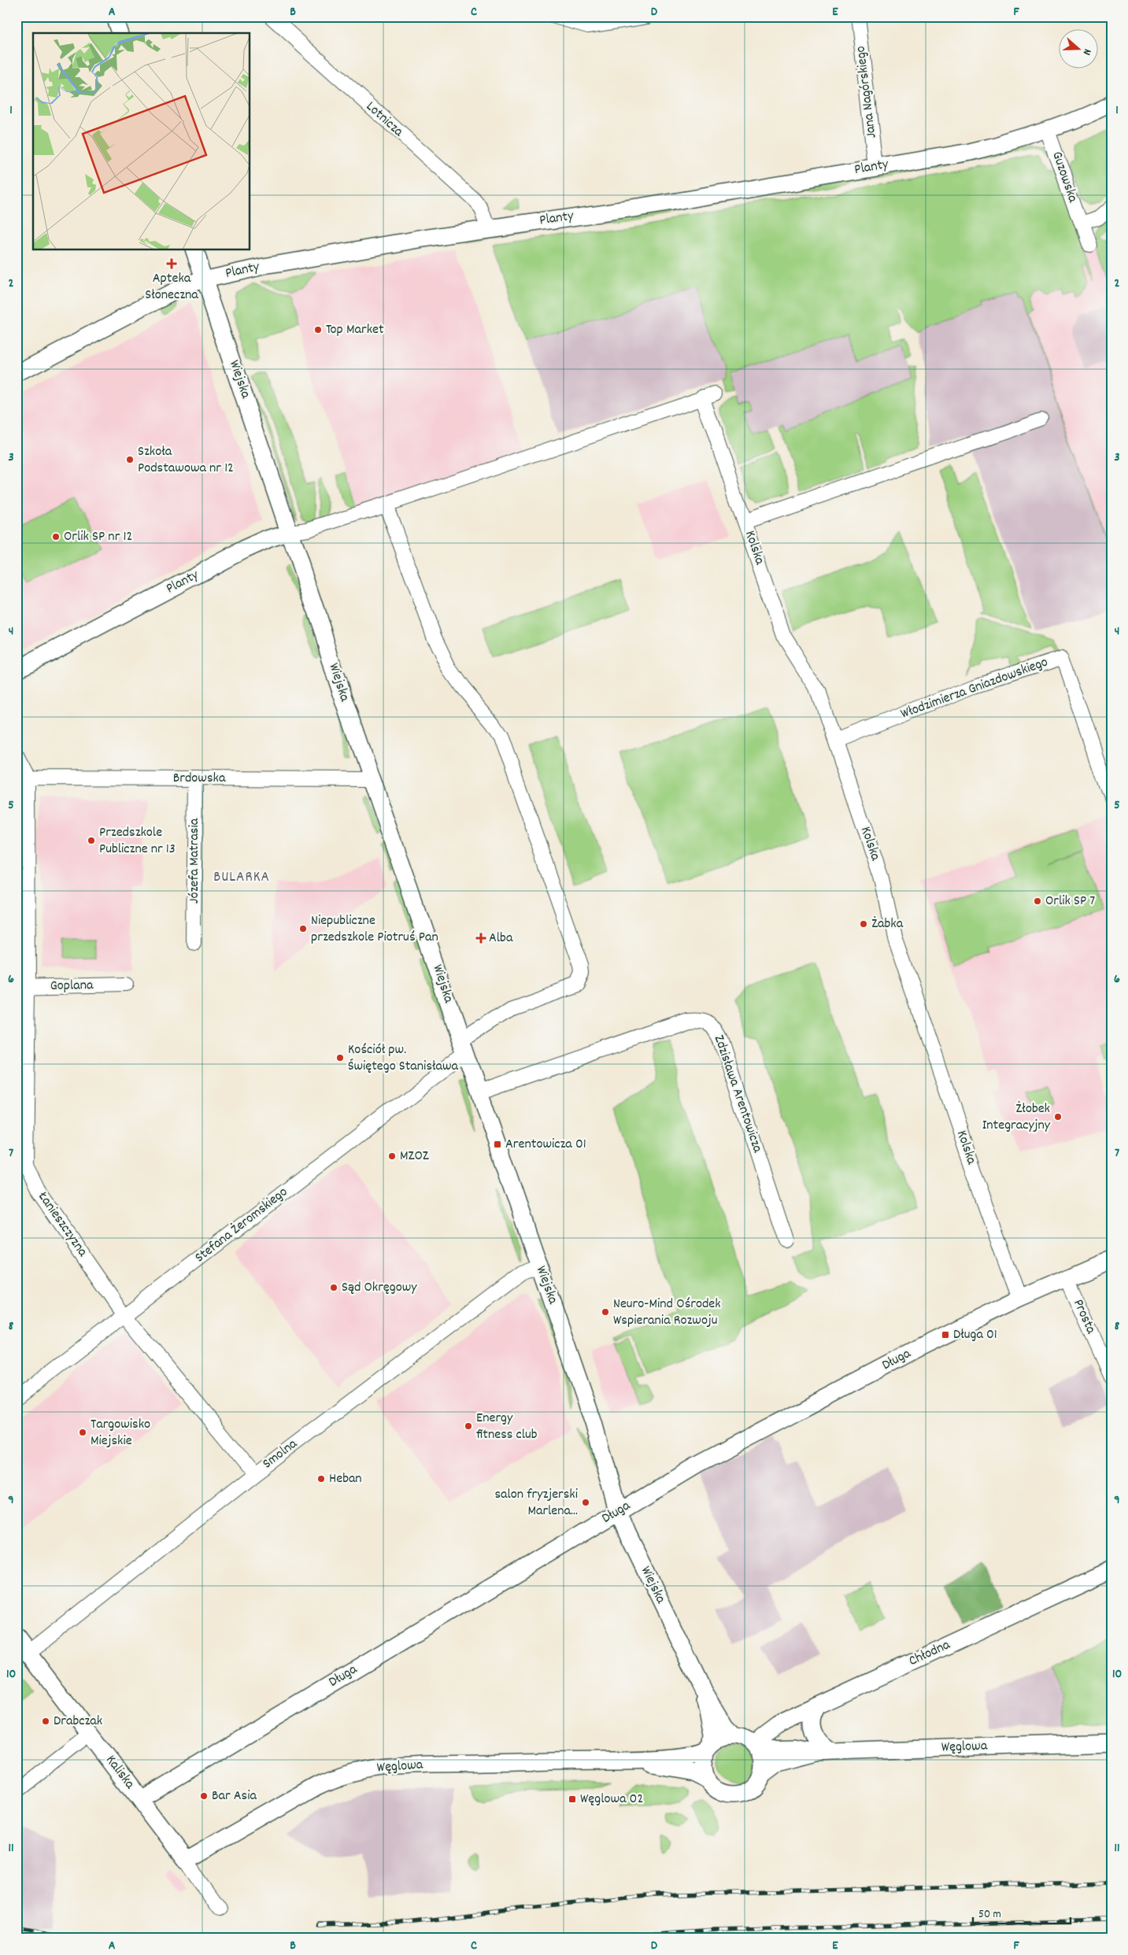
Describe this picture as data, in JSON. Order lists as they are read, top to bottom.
{
  "streets": {
    "street": [
      "Jana Nagórskiego",
      "Lotnicza",
      "Planty",
      "Guzowska",
      "Wiejska",
      "Kolska",
      "Włodzimierza Gniazdowskiego",
      "Brdowska",
      "Józefa Matrasia",
      "Goplana",
      "Zdzisława Arentowicza",
      "Łanieszczyzna",
      "Stefana Żeromskiego",
      "Prosta",
      "Długa",
      "Smolna",
      "Chłodna",
      "Węglowa",
      "Kaliska"
    ]
  },
  "crossings": [
    ["Jana Nagórskiego", "Planty"],
    ["Lotnicza", "Planty"],
    ["Planty", "Guzowska"],
    ["Planty", "Wiejska"],
    ["Planty", "Kolska"],
    ["Planty", "Stefana Żeromskiego"],
    ["Wiejska", "Brdowska"],
    ["Wiejska", "Zdzisława Arentowicza"],
    ["Wiejska", "Stefana Żeromskiego"],
    ["Wiejska", "Długa"],
    ["Wiejska", "Smolna"],
    ["Wiejska", "Chłodna"],
    ["Wiejska", "Węglowa"],
    ["Kolska", "Włodzimierza Gniazdowskiego"],
    ["Kolska", "Długa"],
    ["Brdowska", "Józefa Matrasia"],
    ["Brdowska", "Łanieszczyzna"],
    ["Goplana", "Łanieszczyzna"],
    ["Łanieszczyzna", "Stefana Żeromskiego"],
    ["Łanieszczyzna", "Smolna"],
    ["Prosta", "Długa"],
    ["Długa", "Kaliska"],
    ["Smolna", "Kaliska"],
    ["Chłodna", "Węglowa"],
    ["Węglowa", "Kaliska"]
  ],
  "districts": ["BULARKA"],
  "places": {
    "health": ["Apteka Słoneczna", "Alba"],
    "other": [
      "Top Market",
      "Szkoła Podstawowa nr 12",
      "Orlik SP nr 12",
      "Przedszkole Publiczne nr 13",
      "Orlik SP 7",
      "Żabka",
      "Niepubliczne przedszkole Piotruś Pan",
      "Kościół pw. Świętego Stanisława",
      "Żłobek Integracyjny",
      "MZOZ",
      "Sąd Okręgowy",
      "Neuro-Mind Ośrodek Wspierania Rozwoju",
      "Energy fitness club",
      "Targowisko Miejskie",
      "Heban",
      "salon fryzjerski Marlena...",
      "Drabczak",
      "Bar Asia"
    ],
    "transit": ["Arentowicza 01", "Długa 01", "Węglowa 02"]
  },
  "scale_bar": "50 m",
  "north": "right",
  "grid": {
    "columns": [
      "A",
      "B",
      "C",
      "D",
      "E",
      "F"
    ],
    "rows": [
      "1",
      "2",
      "3",
      "4",
      "5",
      "6",
      "7",
      "8",
      "9",
      "10",
      "11"
    ]
  }
}
